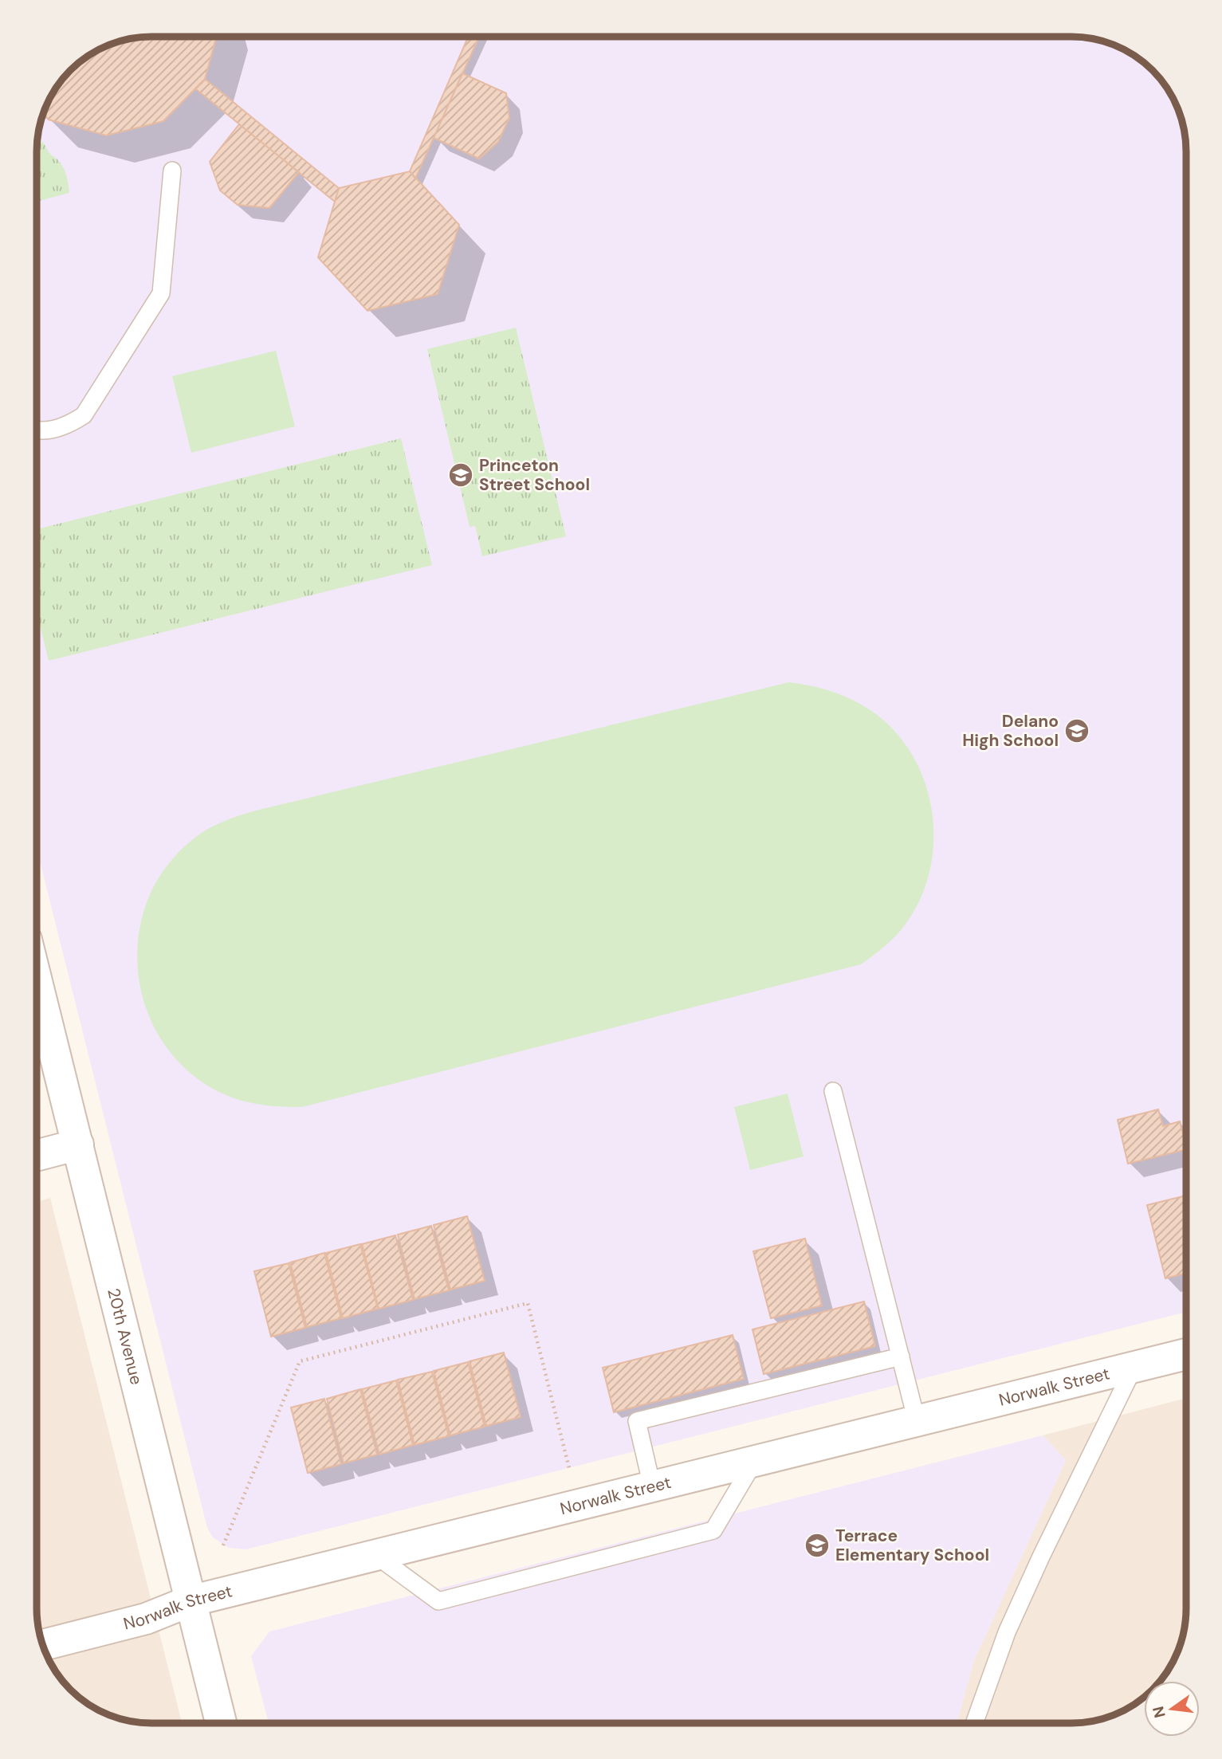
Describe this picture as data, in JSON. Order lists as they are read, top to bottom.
{
  "streets": {
    "street": ["20th Avenue", "Norwalk Street"]
  },
  "crossings": [
    ["20th Avenue", "Norwalk Street"]
  ],
  "places": {
    "school or university": ["Princeton Street School", "Delano High School", "Terrace Elementary School"]
  },
  "north": "left"
}
